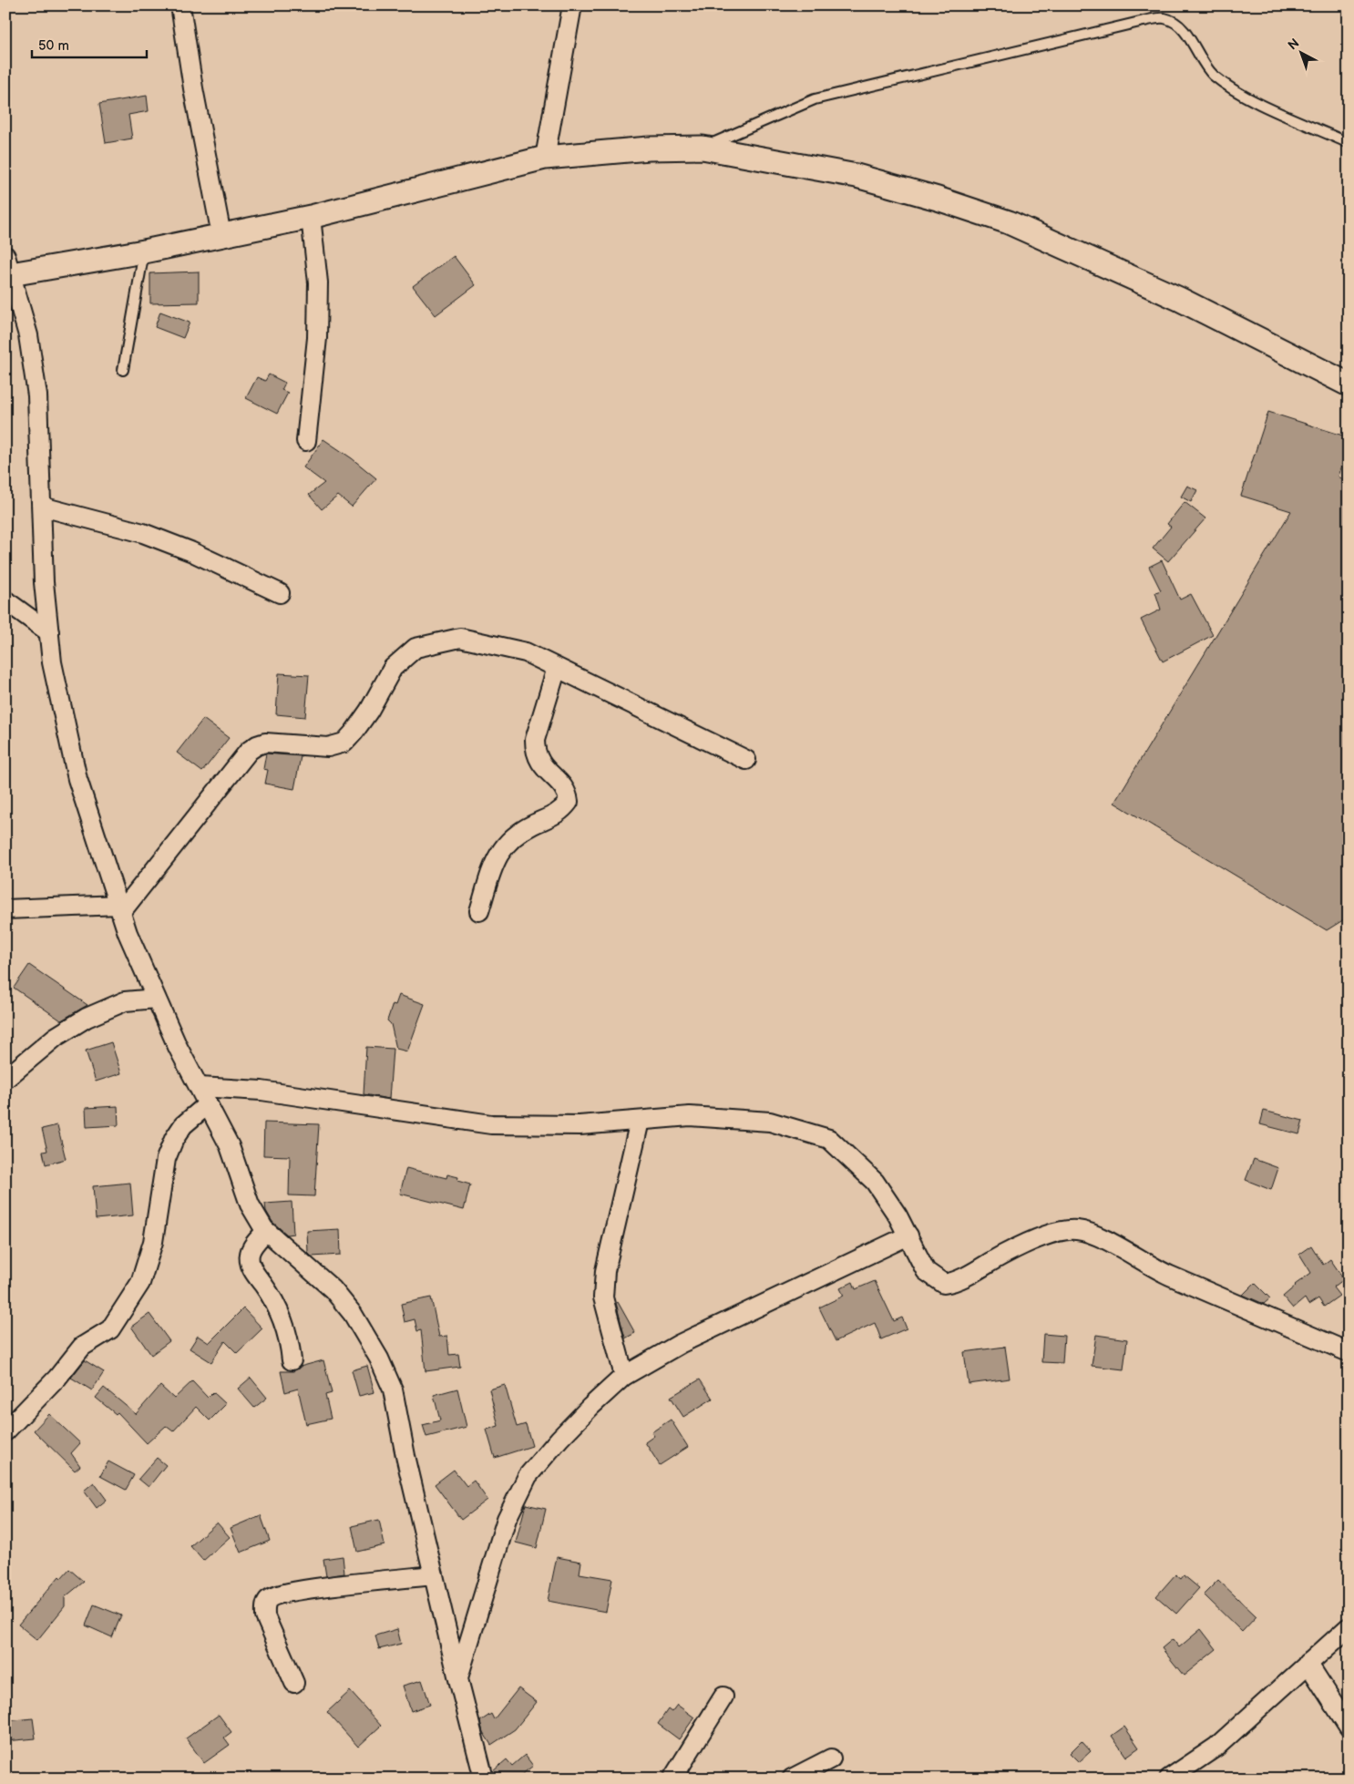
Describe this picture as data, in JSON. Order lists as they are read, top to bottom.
{
  "scale_bar": "50 m",
  "north": "top left"
}
